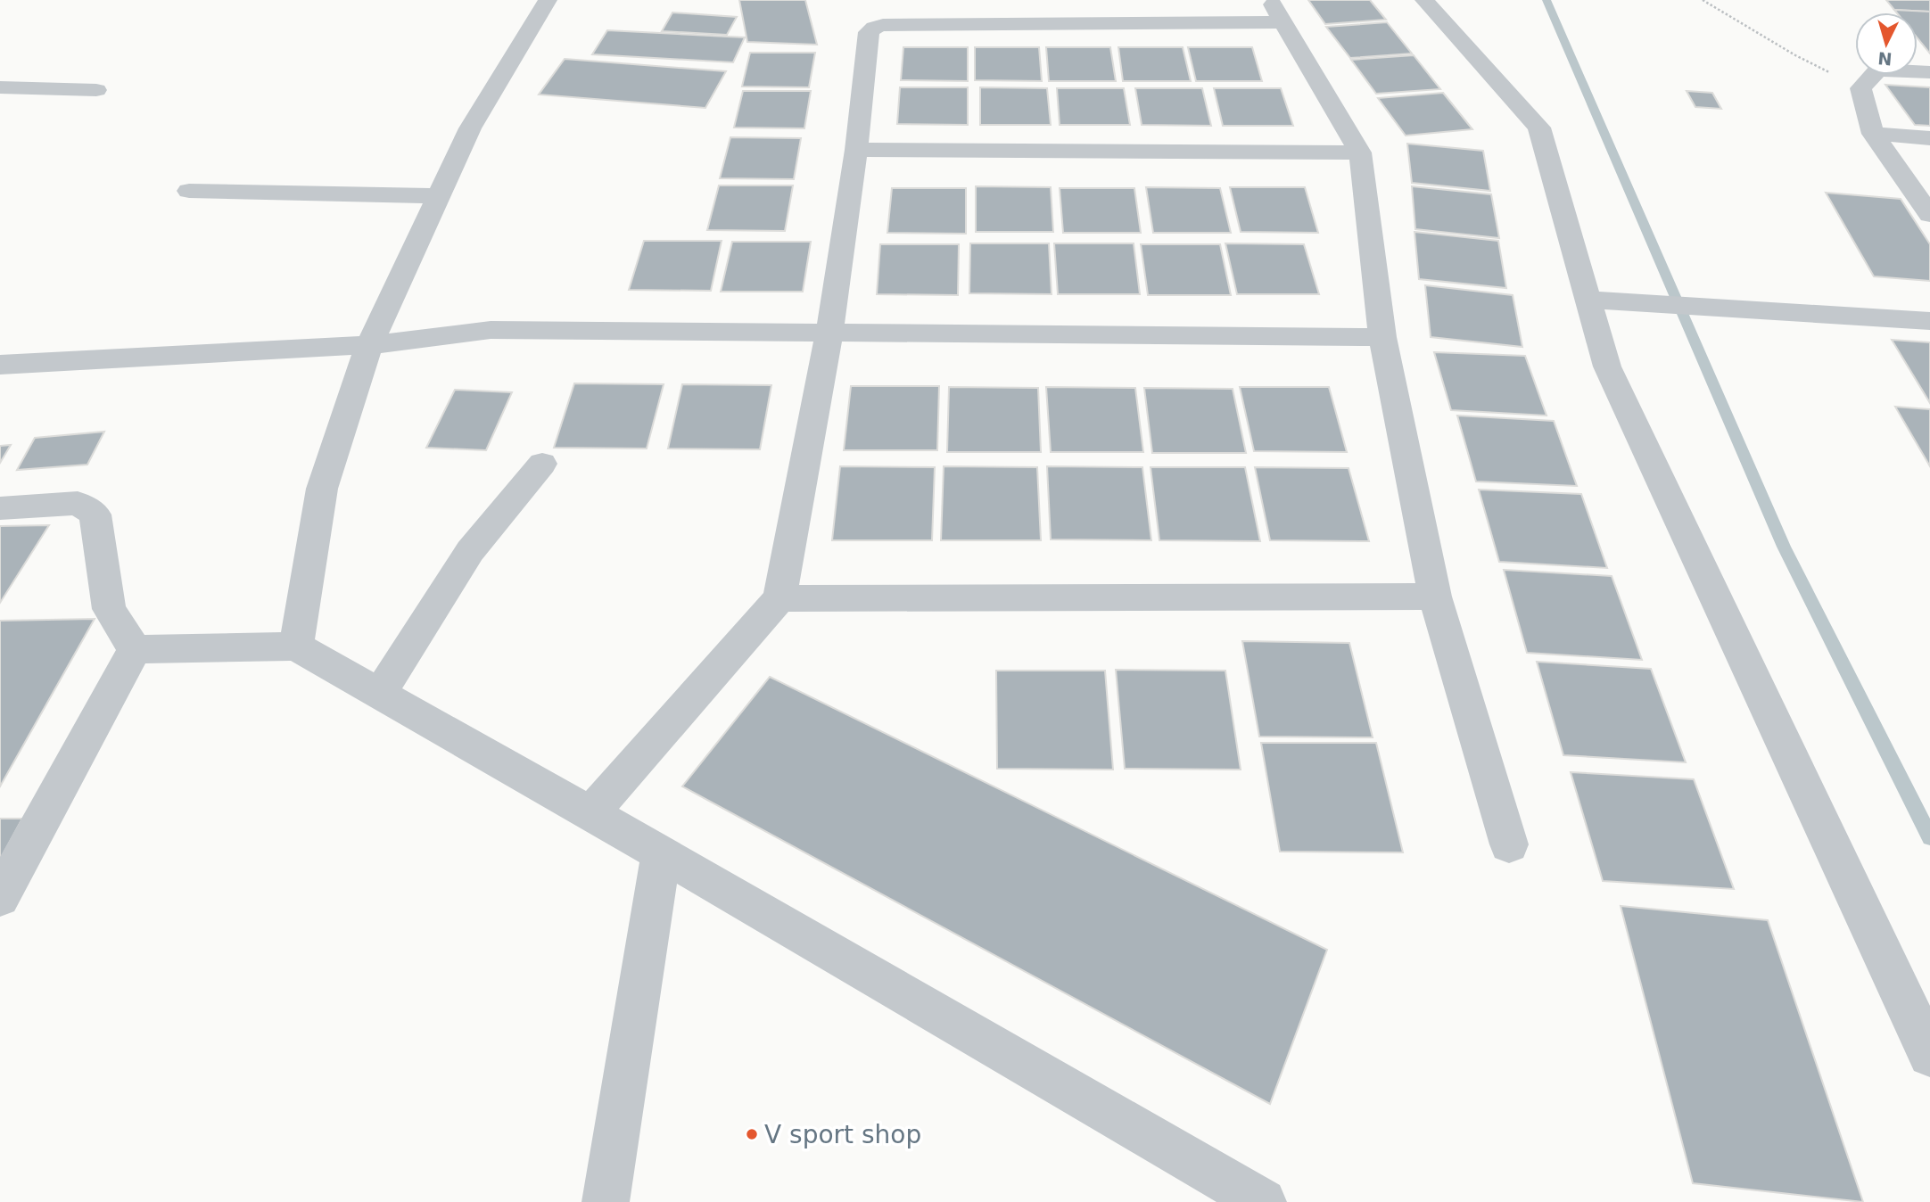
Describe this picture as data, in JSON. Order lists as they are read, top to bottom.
{
  "places": ["V sport shop"],
  "north": "bottom"
}
